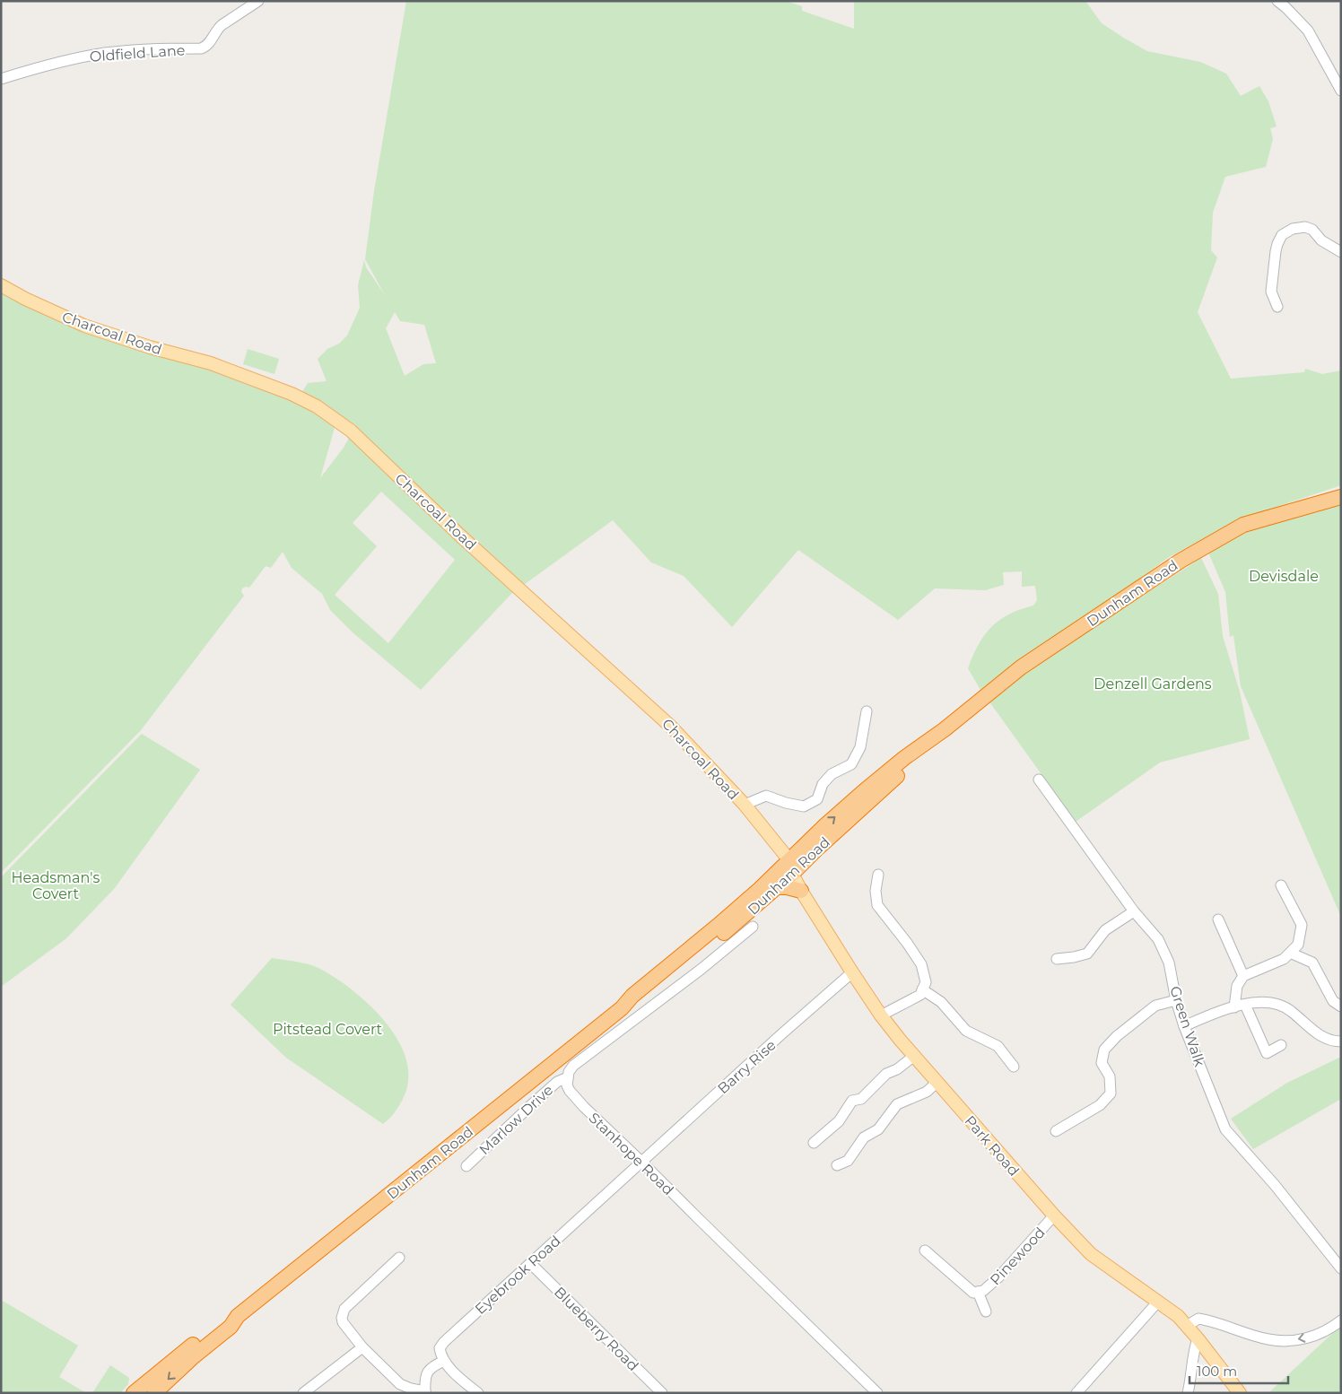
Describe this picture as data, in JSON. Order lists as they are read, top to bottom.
{
  "streets": {
    "highway": ["Dunham Road"],
    "main road": ["Charcoal Road", "Park Road"],
    "street": [
      "Oldfield Lane",
      "Green Walk",
      "Barry Rise",
      "Marlow Drive",
      "Stanhope Road",
      "Pinewood",
      "Eyebrook Road",
      "Blueberry Road"
    ]
  },
  "crossings": [
    ["Charcoal Road", "Dunham Road"],
    ["Charcoal Road", "Park Road"],
    ["Dunham Road", "Park Road"],
    ["Barry Rise", "Park Road"],
    ["Barry Rise", "Stanhope Road"],
    ["Barry Rise", "Eyebrook Road"],
    ["Marlow Drive", "Stanhope Road"],
    ["Park Road", "Pinewood"],
    ["Stanhope Road", "Eyebrook Road"],
    ["Eyebrook Road", "Blueberry Road"]
  ],
  "parks": [
    "Devisdale",
    "Denzell Gardens",
    "Headsman's Covert",
    "Pitstead Covert"
  ],
  "scale_bar": "100 m"
}
